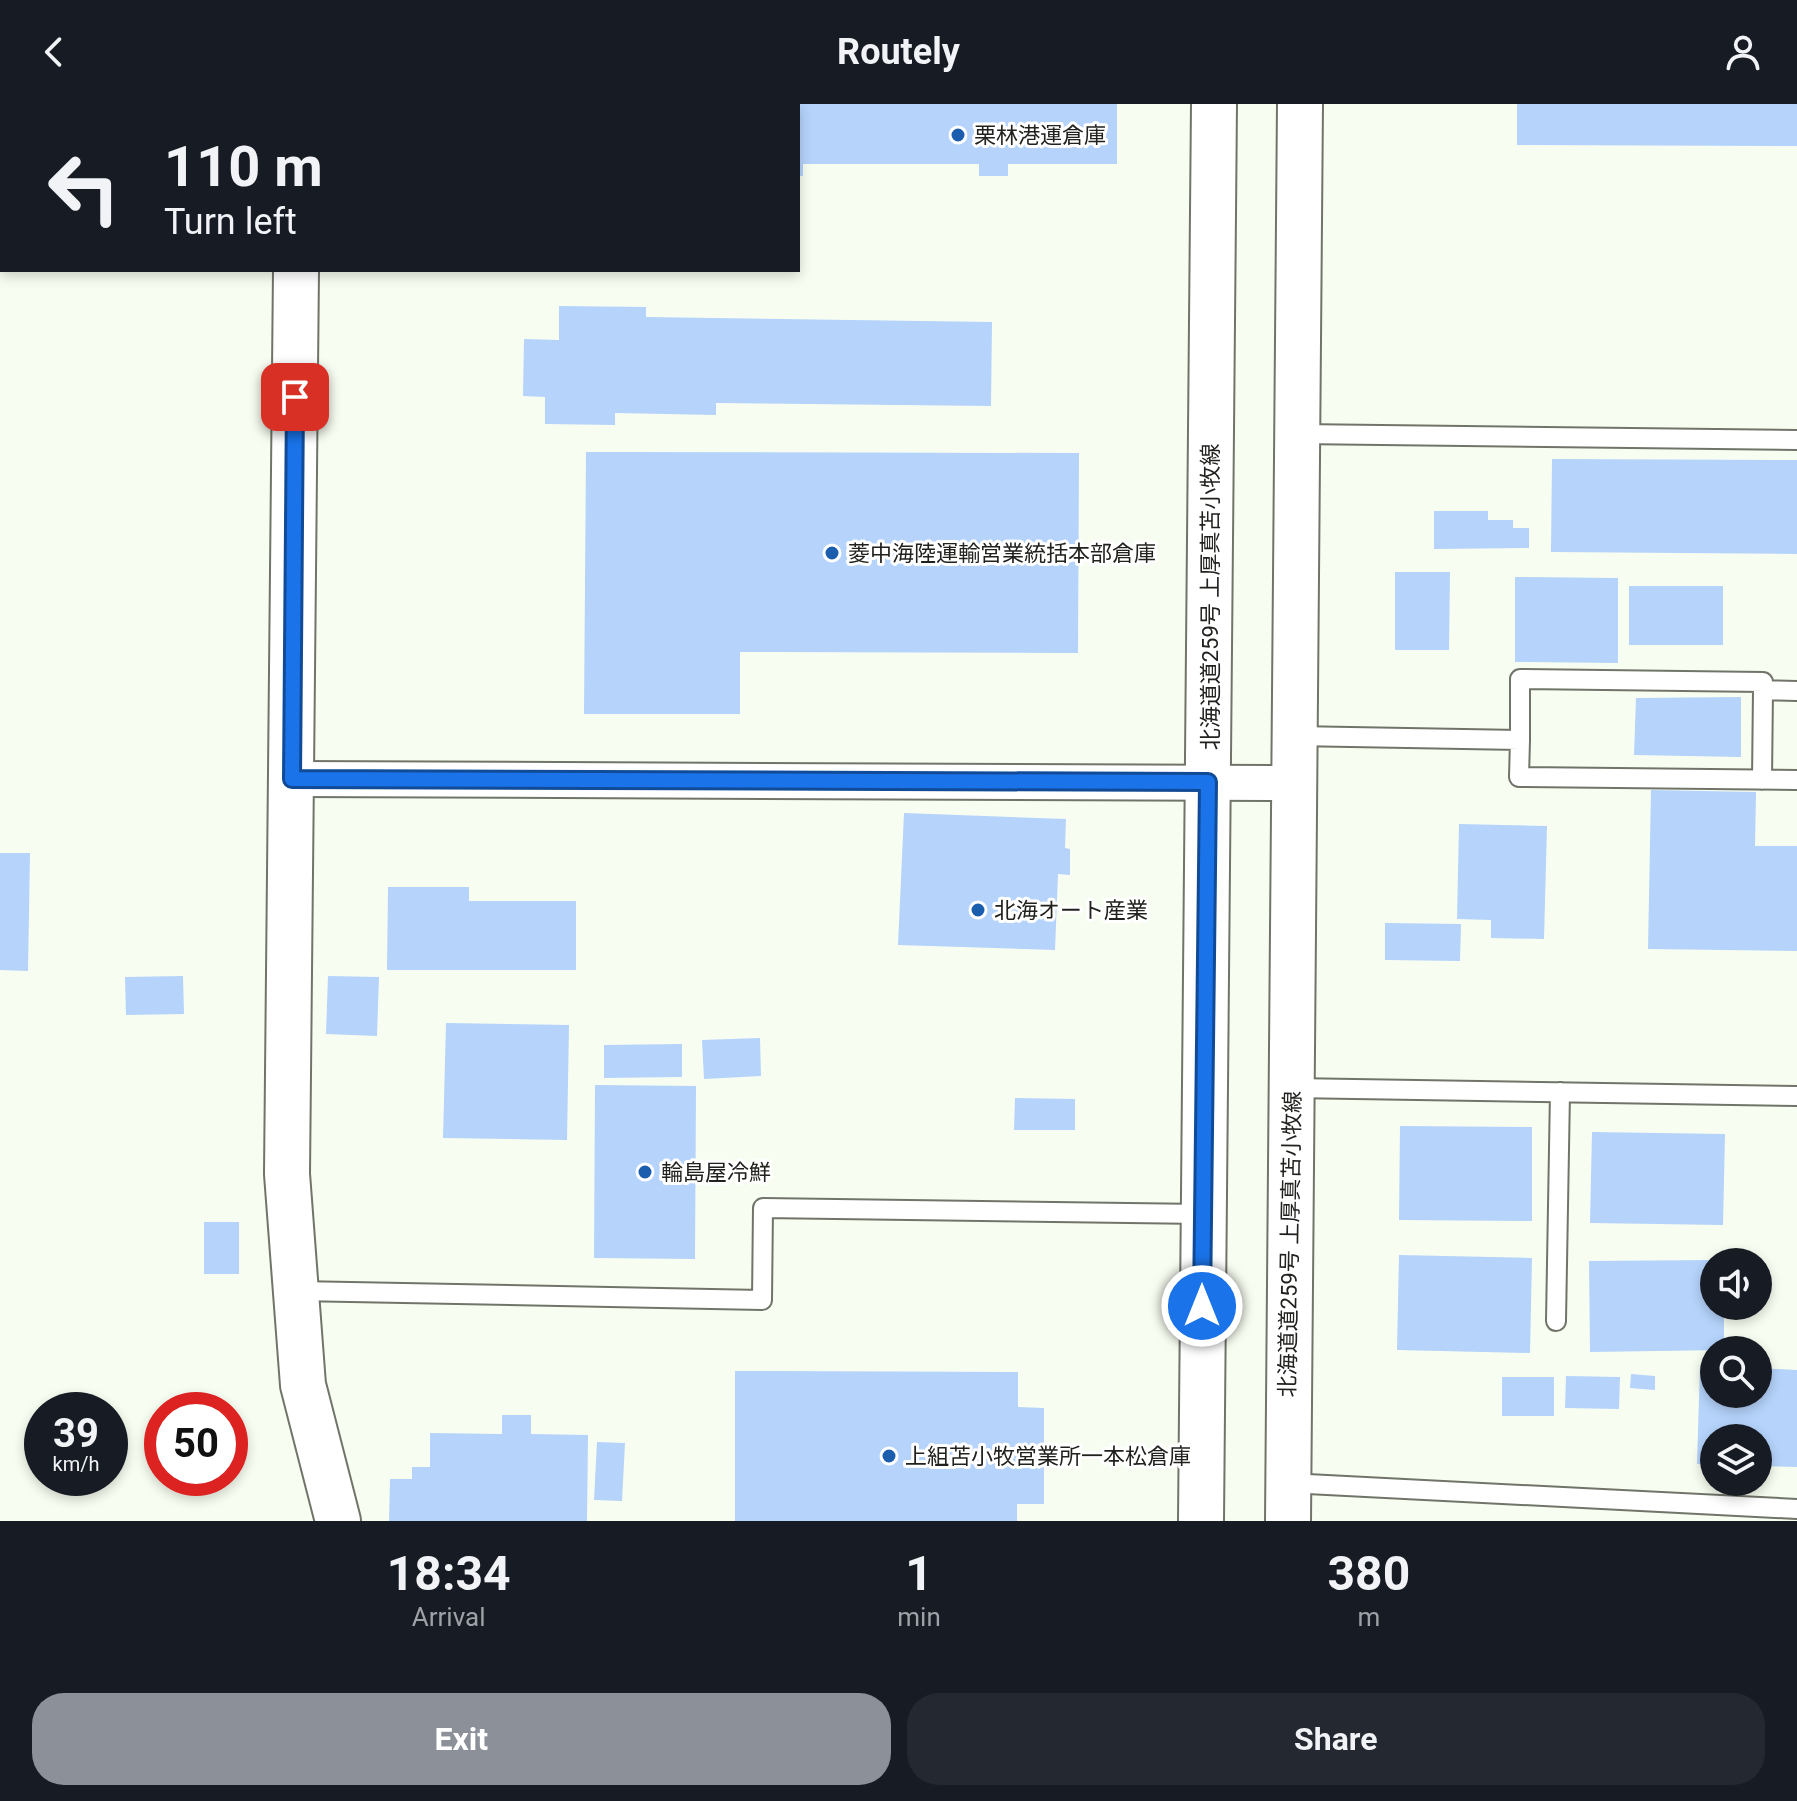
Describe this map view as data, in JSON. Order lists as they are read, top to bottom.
{
  "streets": {
    "main road": ["北海道道259号 上厚真苫小牧線"]
  },
  "places": [
    "栗林港運倉庫",
    "菱中海陸運輸営業統括本部倉庫",
    "北海オート産業",
    "輪島屋冷鮮",
    "上組苫小牧営業所一本松倉庫"
  ],
  "page": {
    "header": "Routely",
    "turn": ["110 m", "Turn left"],
    "speed": "39 km/h",
    "limit": "50",
    "eta": [
      "18:34",
      "Arrival",
      "1",
      "min",
      "380",
      "m"
    ],
    "buttons": ["Exit", "Share"]
  }
}
